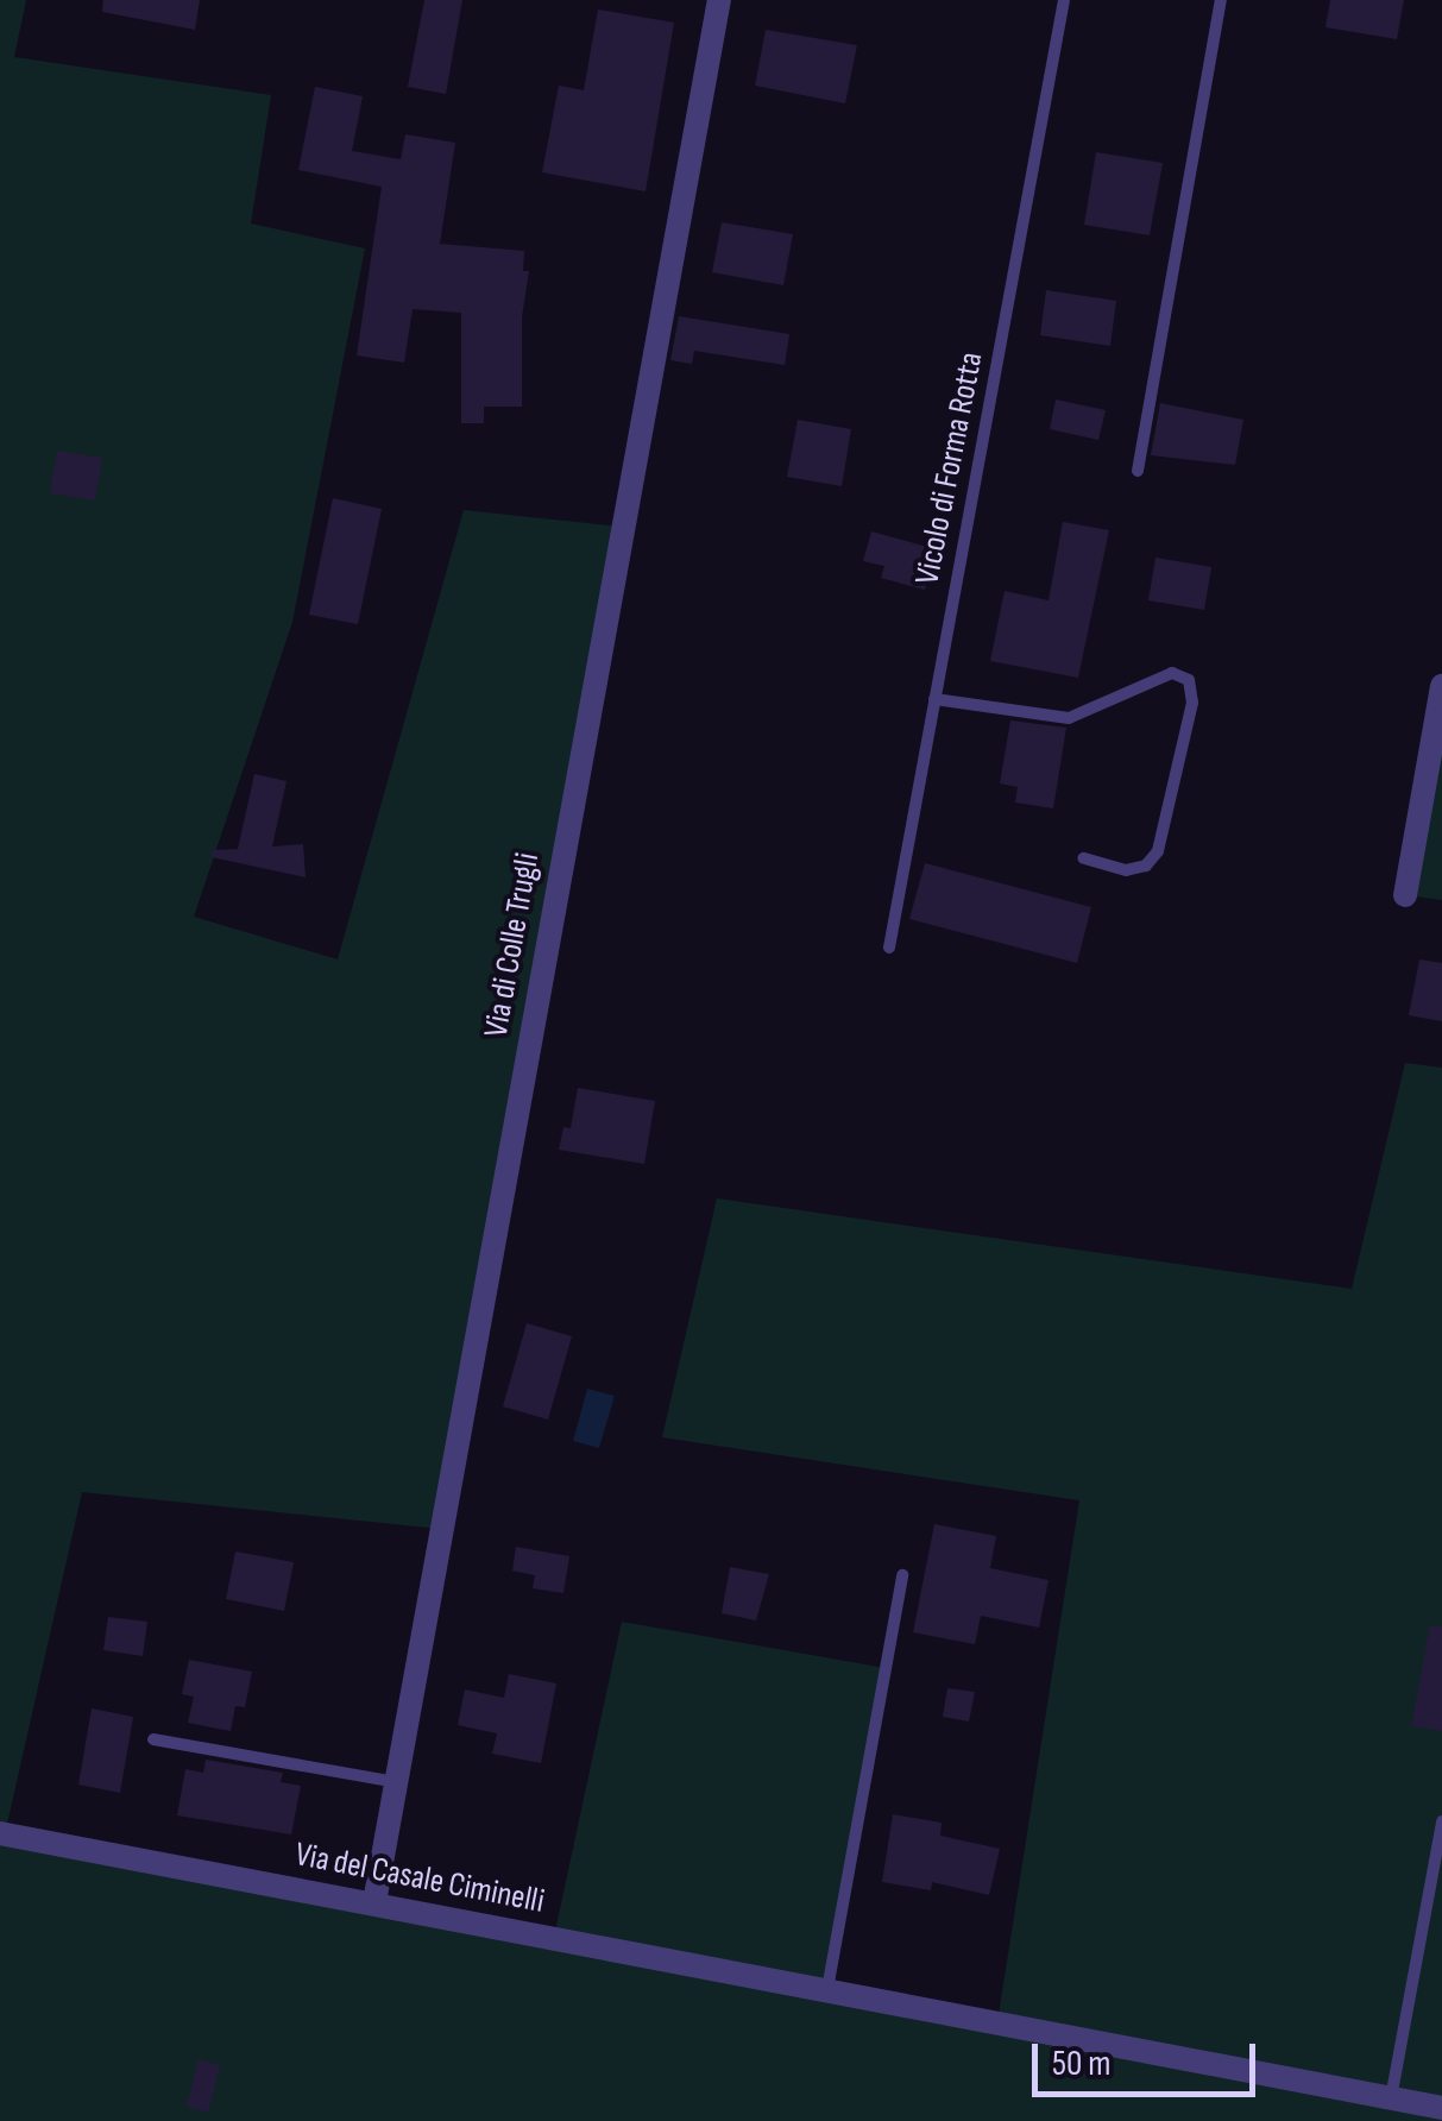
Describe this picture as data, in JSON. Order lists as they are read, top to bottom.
{
  "streets": {
    "street": ["Via di Colle Trugli", "Via del Casale Ciminelli"],
    "lane": ["Vicolo di Forma Rotta"]
  },
  "crossings": [
    ["Via di Colle Trugli", "Via del Casale Ciminelli"]
  ],
  "scale_bar": "50 m"
}
